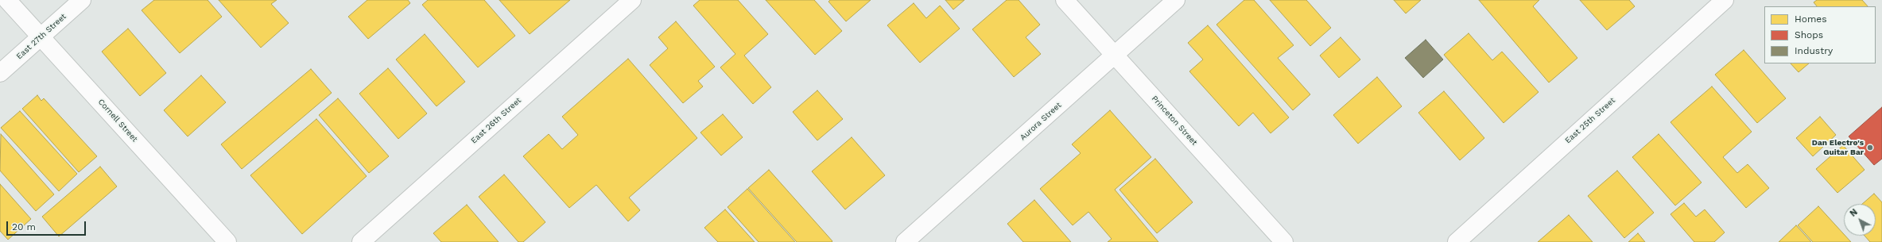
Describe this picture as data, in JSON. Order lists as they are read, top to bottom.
{
  "streets": {
    "street": [
      "East 27th Street",
      "Cornell Street",
      "East 26th Street",
      "Princeton Street",
      "East 25th Street",
      "Aurora Street"
    ]
  },
  "crossings": [
    ["East 27th Street", "Cornell Street"],
    ["Princeton Street", "Aurora Street"]
  ],
  "places": ["Dan Electro's Guitar Bar"],
  "legend": ["Homes", "Shops", "Industry"],
  "scale_bar": "20 m",
  "north": "top left"
}
